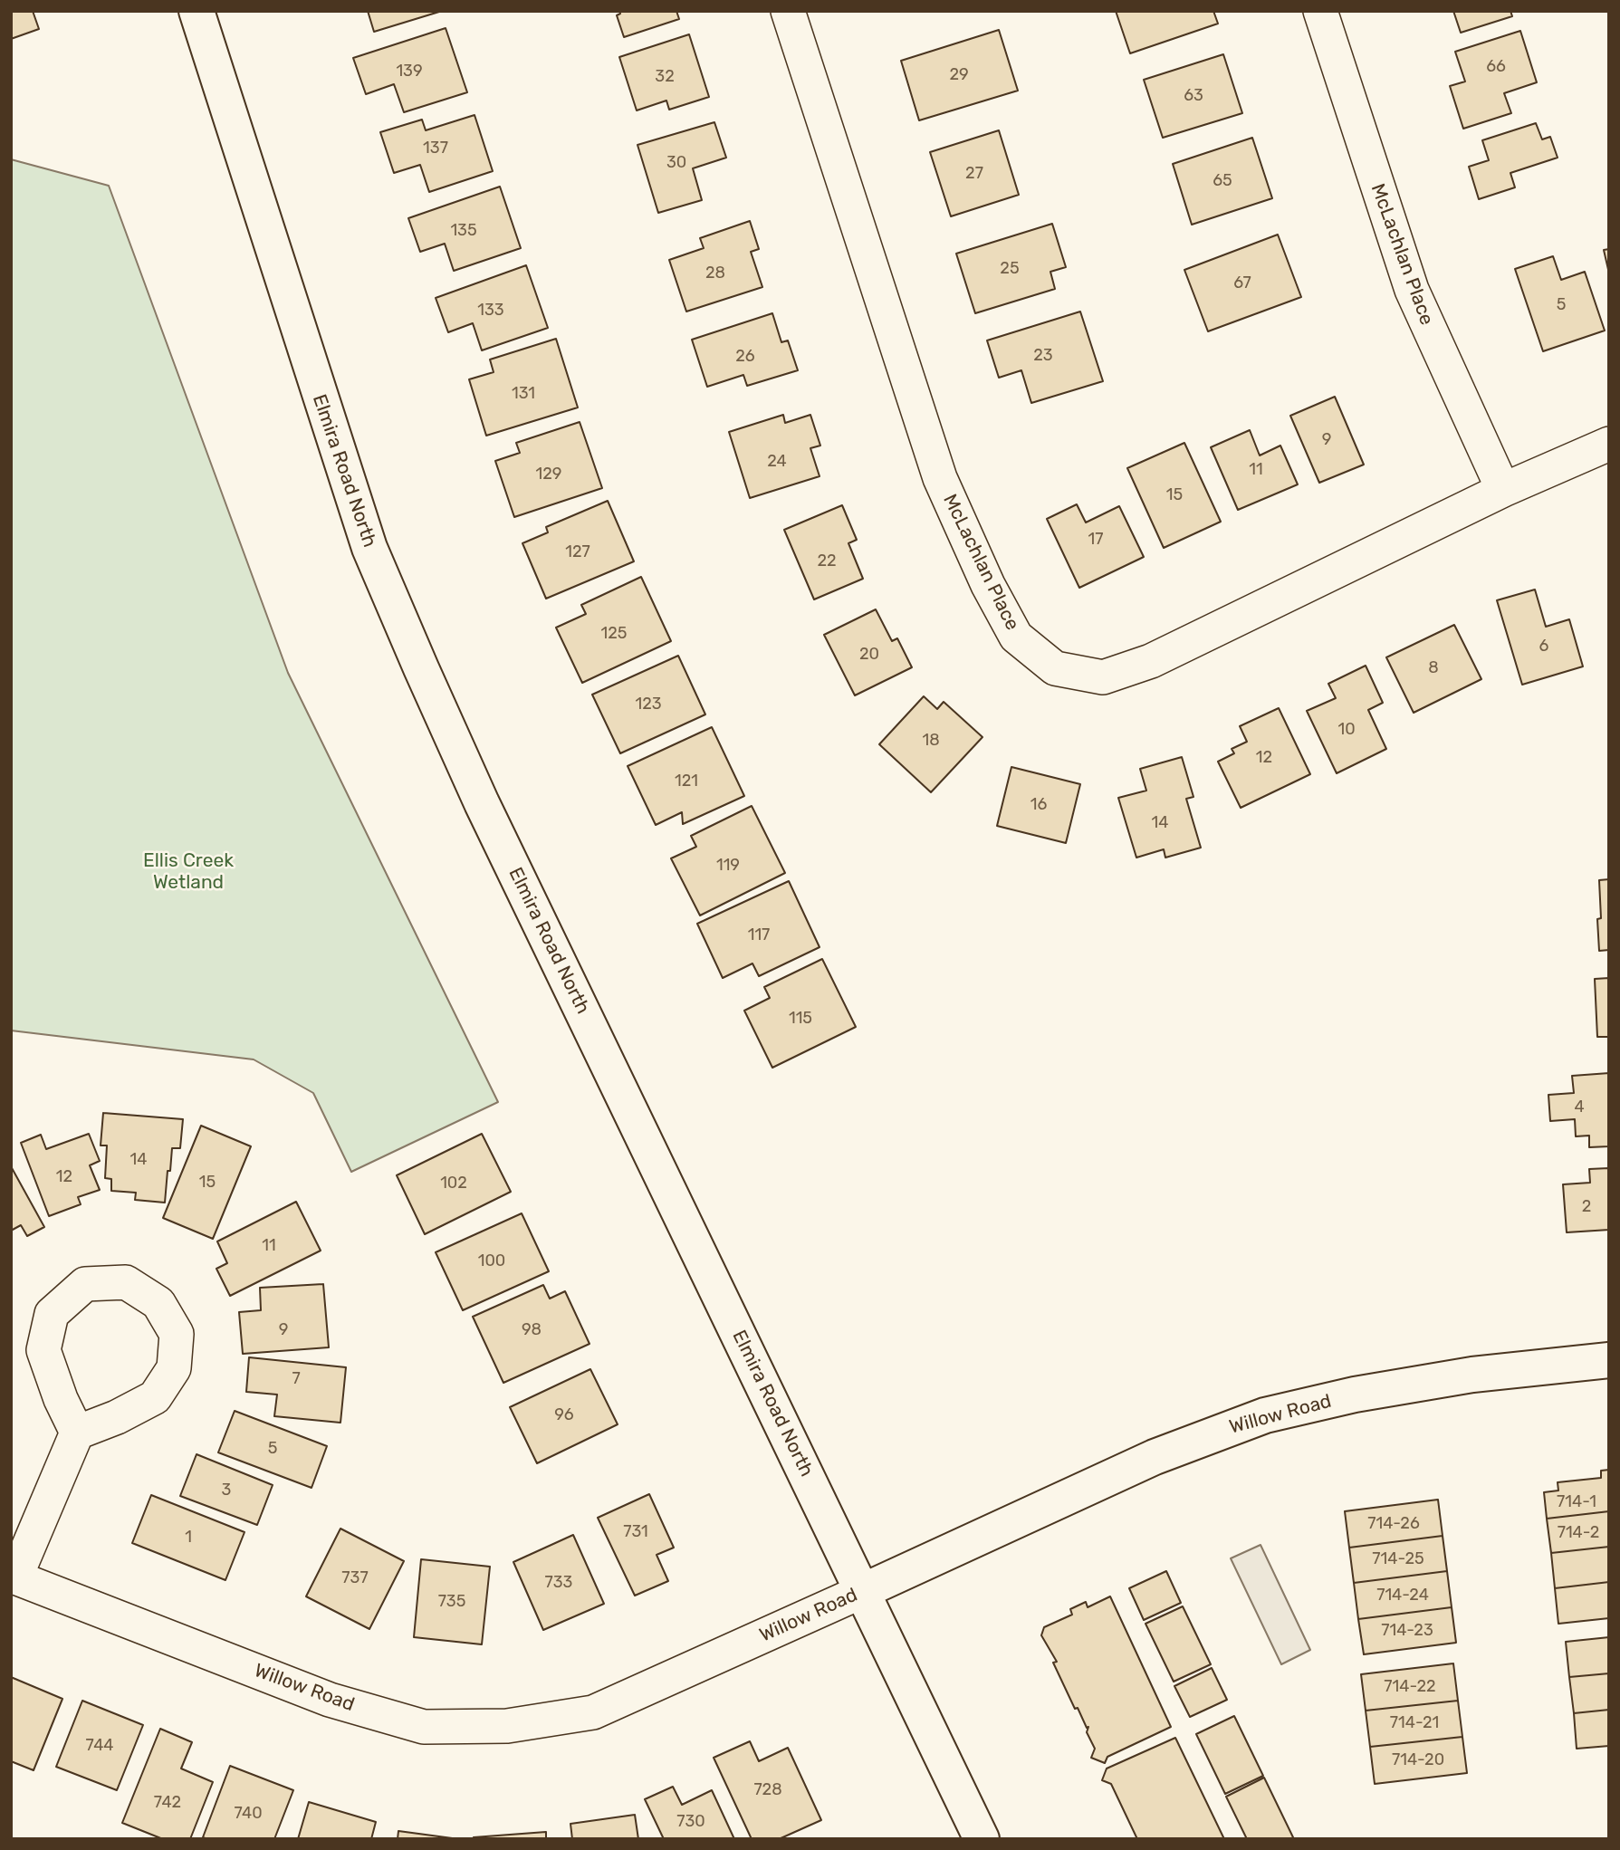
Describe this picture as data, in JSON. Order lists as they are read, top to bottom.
{
  "streets": {
    "main road": ["Elmira Road North", "Willow Road"],
    "street": ["McLachlan Place"]
  },
  "crossings": [
    ["Elmira Road North", "Willow Road"]
  ],
  "parks": ["Ellis Creek Wetland"],
  "house_numbers": [
    "66",
    "139",
    "29",
    "32",
    "63",
    "137",
    "30",
    "27",
    "65",
    "135",
    "25",
    "28",
    "67",
    "5",
    "133",
    "23",
    "26",
    "131",
    "9",
    "24",
    "11",
    "129",
    "15",
    "17",
    "127",
    "22",
    "125",
    "6",
    "20",
    "8",
    "123",
    "10",
    "18",
    "12",
    "121",
    "16",
    "14",
    "119",
    "117",
    "115",
    "4",
    "14",
    "12",
    "15",
    "102",
    "2",
    "11",
    "100",
    "9",
    "98",
    "7",
    "96",
    "5",
    "3",
    "714-1",
    "714-26",
    "731",
    "714-2",
    "1",
    "714-25",
    "737",
    "733",
    "714-24",
    "735",
    "714-23",
    "714-22",
    "714-21",
    "744",
    "714-20",
    "728",
    "742",
    "740",
    "730"
  ]
}
